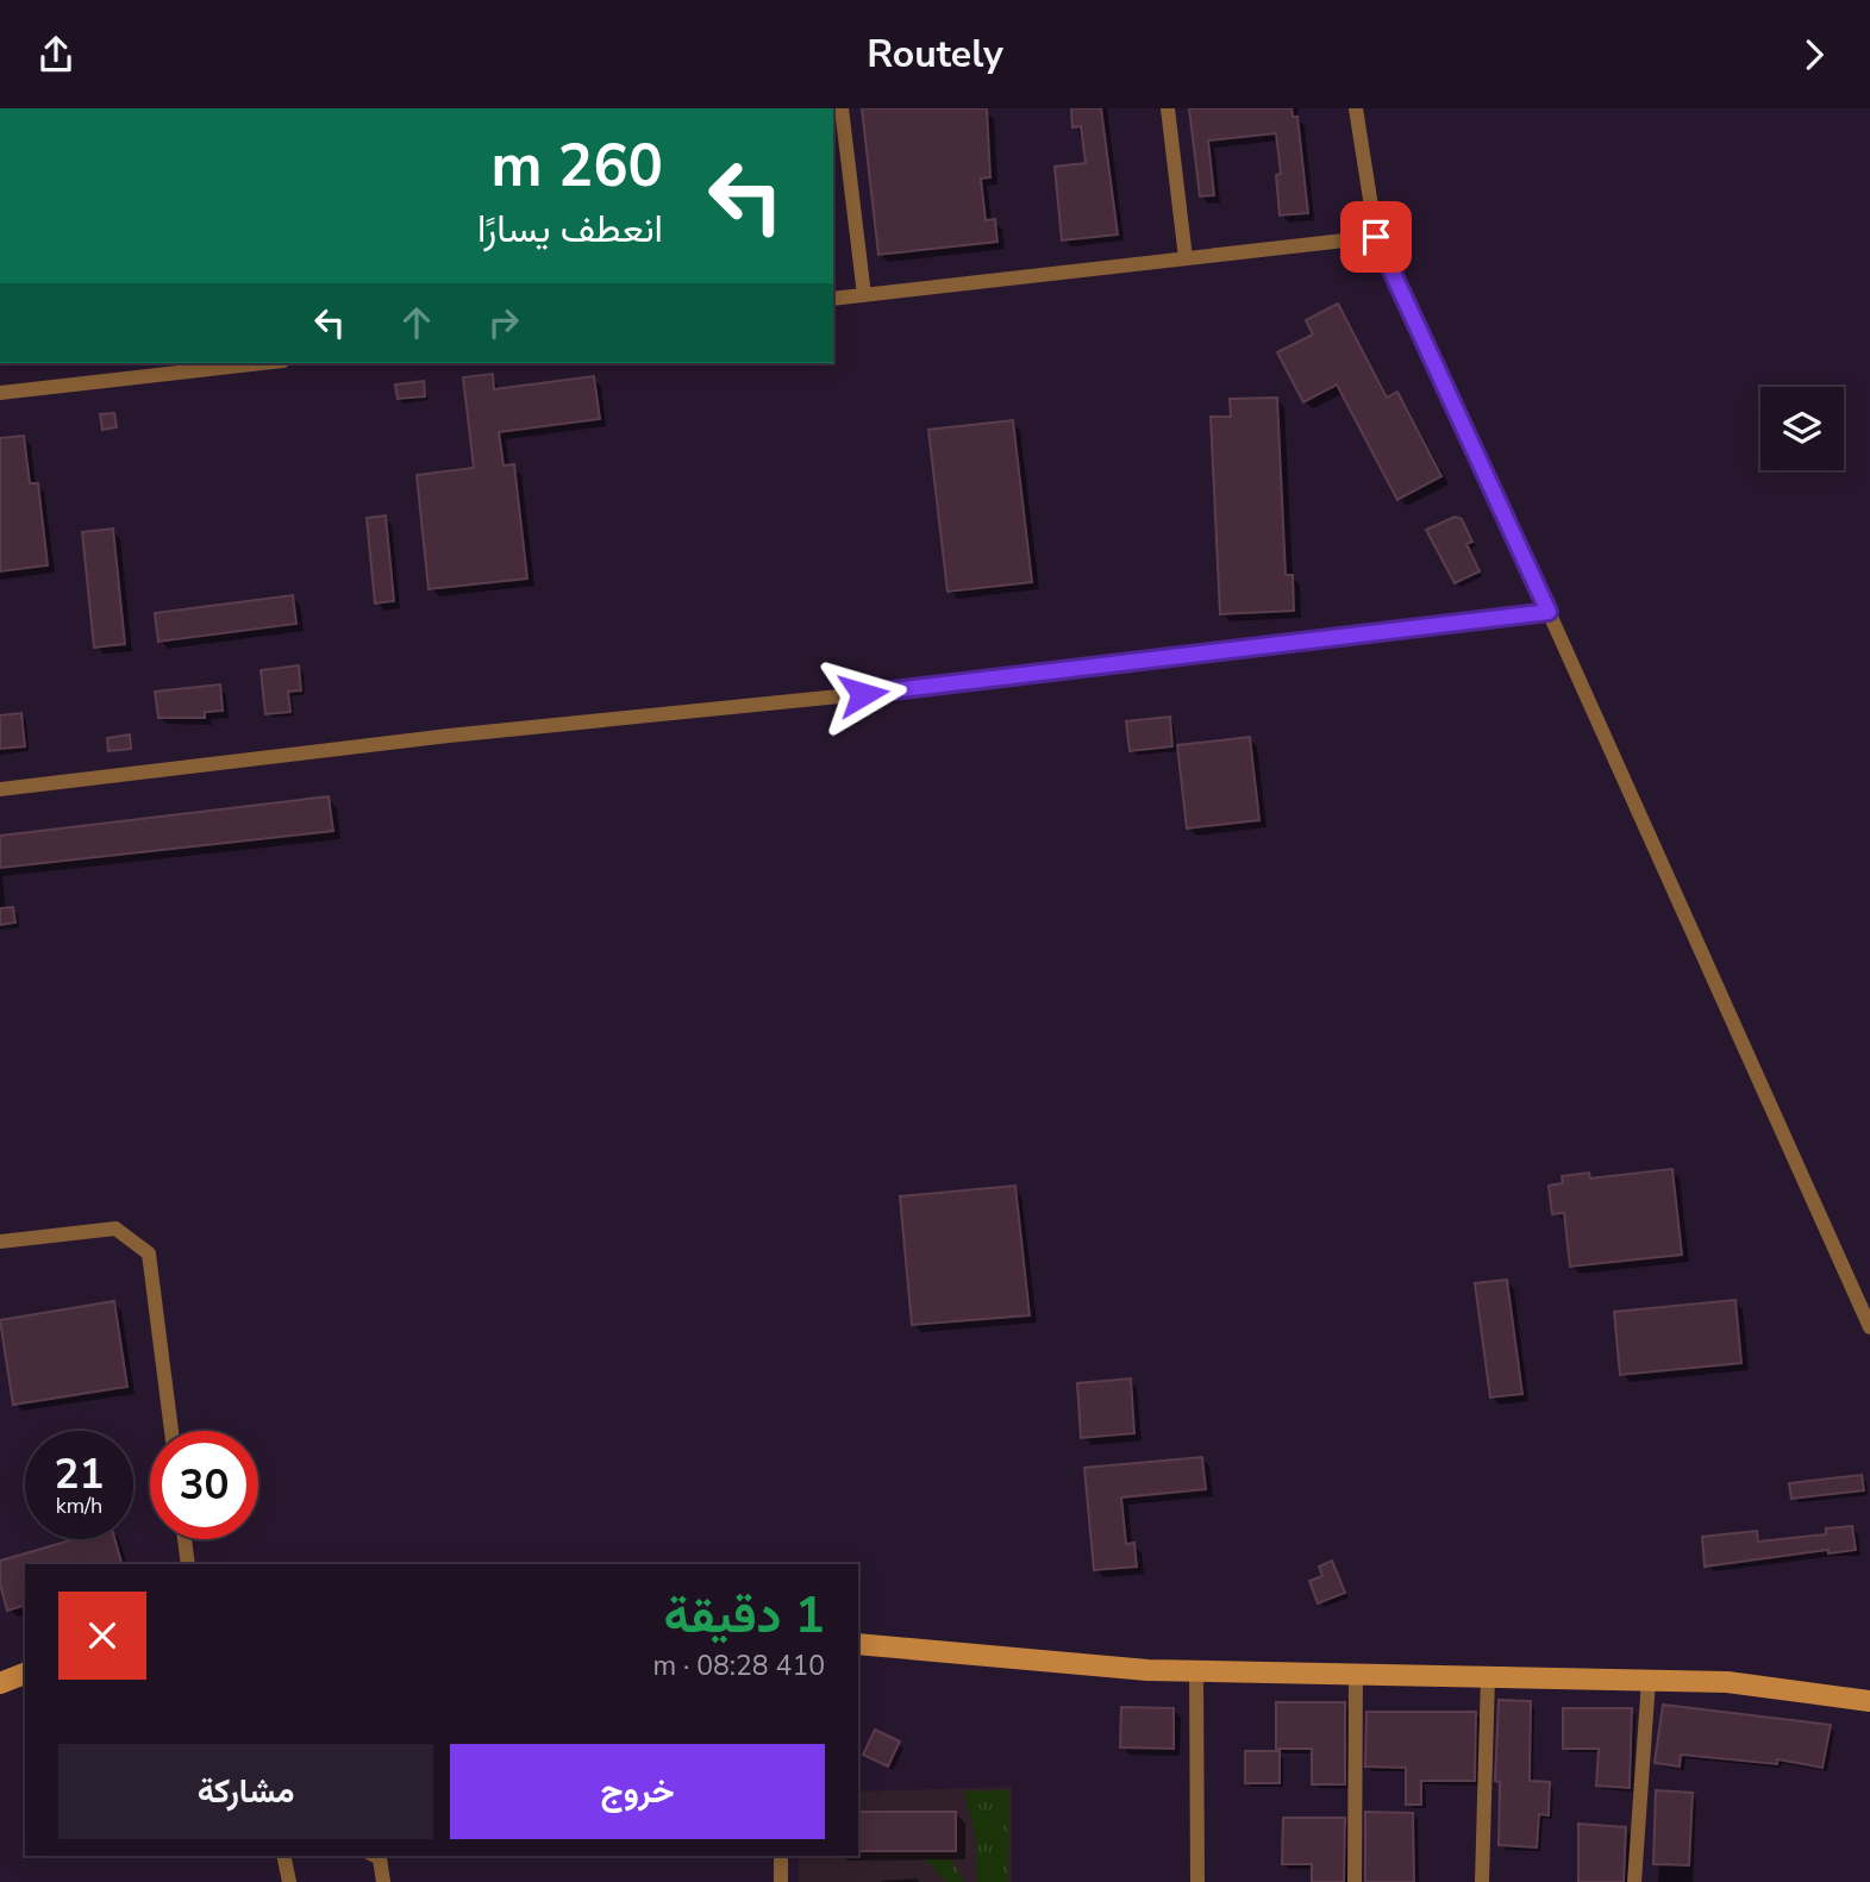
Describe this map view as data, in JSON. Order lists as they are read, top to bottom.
{
  "page": {
    "header": "Routely",
    "turn": ["260 m", "انعطف يسارًا"],
    "speed": "21 km/h",
    "limit": "30",
    "heading": ["1 دقيقة", "410 m · 08:28"],
    "buttons": ["خروج", "مشاركة"]
  }
}
